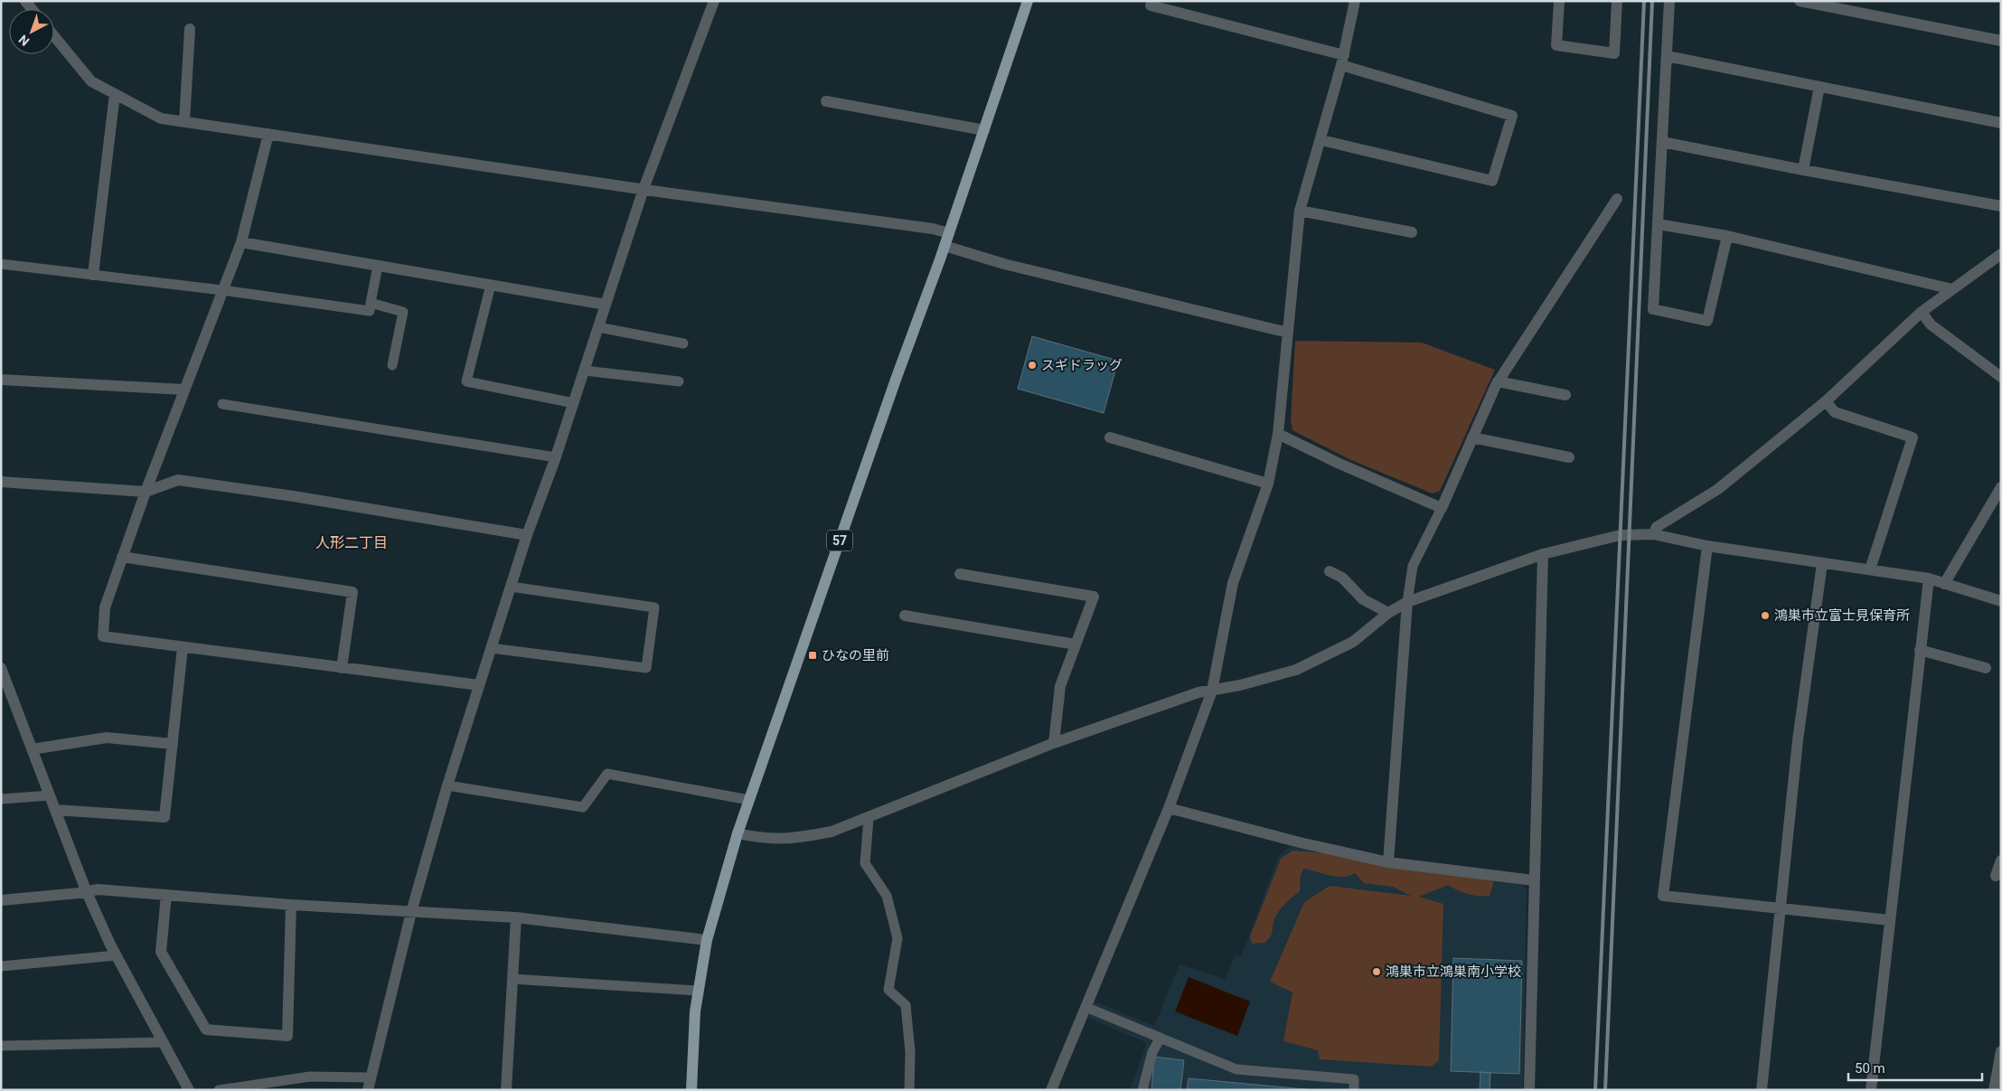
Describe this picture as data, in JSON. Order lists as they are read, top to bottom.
{
  "streets": {
    "main road": ["57"]
  },
  "districts": ["人形二丁目"],
  "places": {
    "other": ["スギドラッグ", "鴻巣市立富士見保育所", "鴻巣市立鴻巣南小学校"],
    "transit": ["ひなの里前"]
  },
  "scale_bar": "50 m",
  "north": "bottom left"
}
